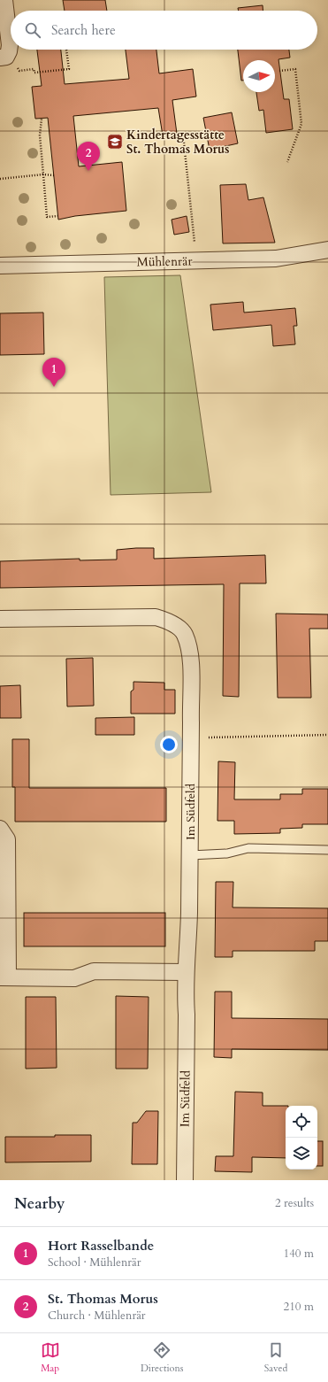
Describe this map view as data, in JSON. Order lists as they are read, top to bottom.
{
  "streets": {
    "street": ["Mühlenrär", "Im Südfeld"]
  },
  "places": {
    "school or university": ["Kindertagesstätte St. Thomas Morus"]
  },
  "north": "right",
  "page": {
    "search": "Search here",
    "pins": ["2", "1"],
    "heading": ["Nearby", "2 results"],
    "list": [
      {
        "mark": "1",
        "name": "Hort Rasselbande",
        "note": "School · Mühlenrär",
        "value": "140 m"
      },
      {
        "mark": "2",
        "name": "St. Thomas Morus",
        "note": "Church · Mühlenrär",
        "value": "210 m"
      }
    ],
    "nav": ["Map", "Directions", "Saved"]
  }
}
